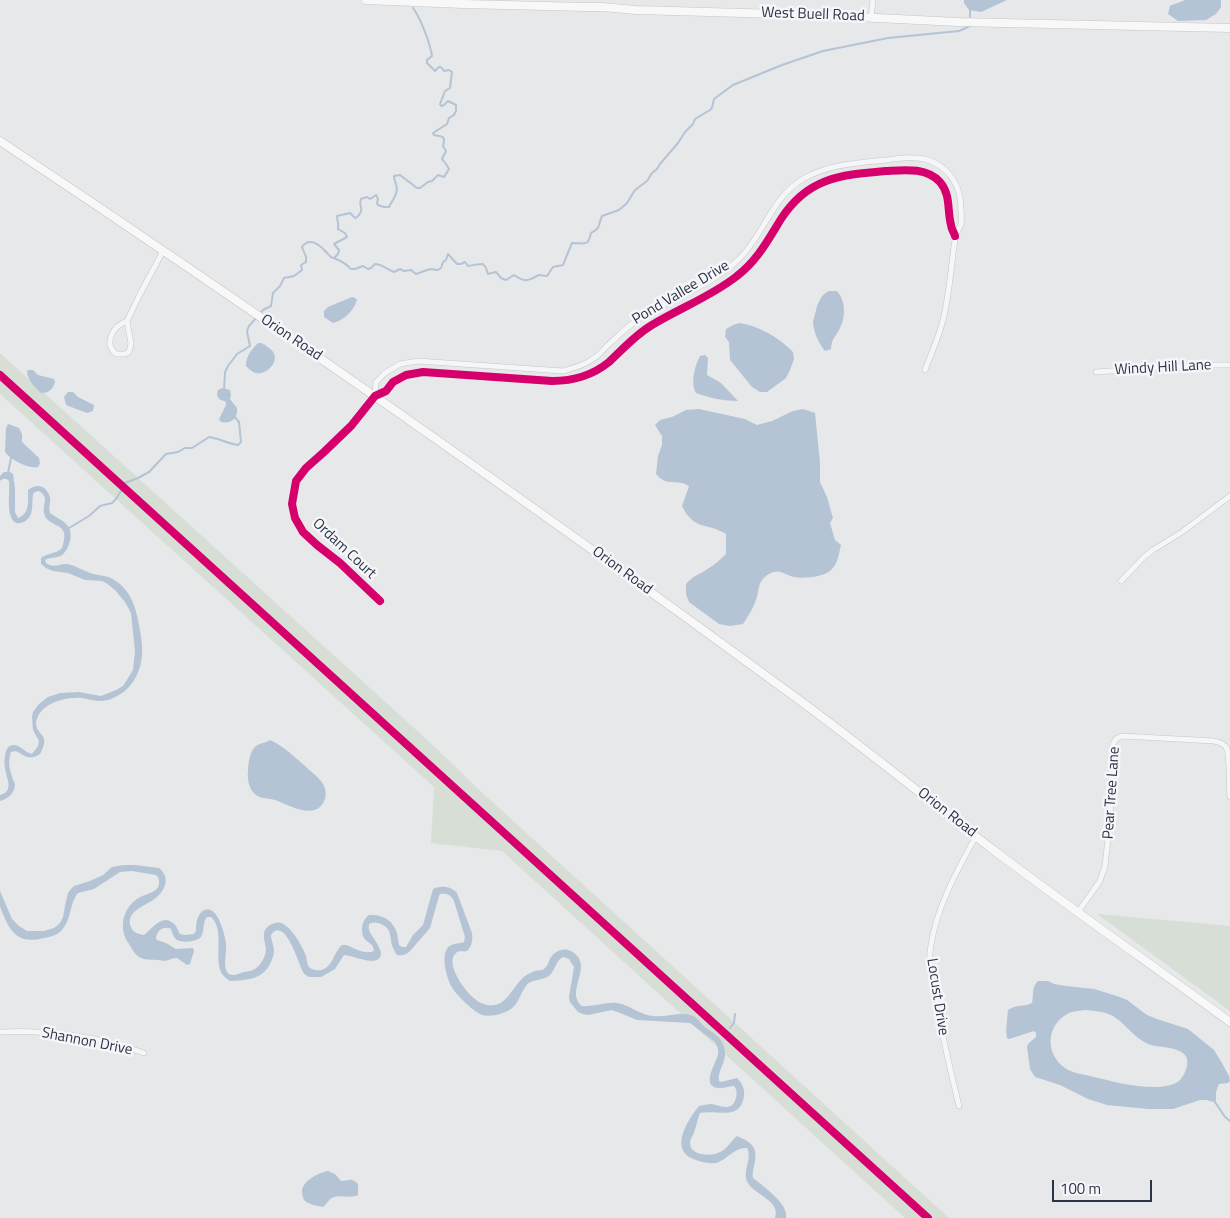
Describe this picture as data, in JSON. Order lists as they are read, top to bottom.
{
  "streets": {
    "main road": ["West Buell Road", "Orion Road"],
    "street": [
      "Pond Vallee Drive",
      "Windy Hill Lane",
      "Ordam Court",
      "Pear Tree Lane",
      "Locust Drive",
      "Shannon Drive"
    ]
  },
  "crossings": [
    ["Pond Vallee Drive", "Orion Road"],
    ["Pond Vallee Drive", "Ordam Court"],
    ["Orion Road", "Ordam Court"],
    ["Orion Road", "Pear Tree Lane"],
    ["Orion Road", "Locust Drive"]
  ],
  "scale_bar": "100 m"
}
